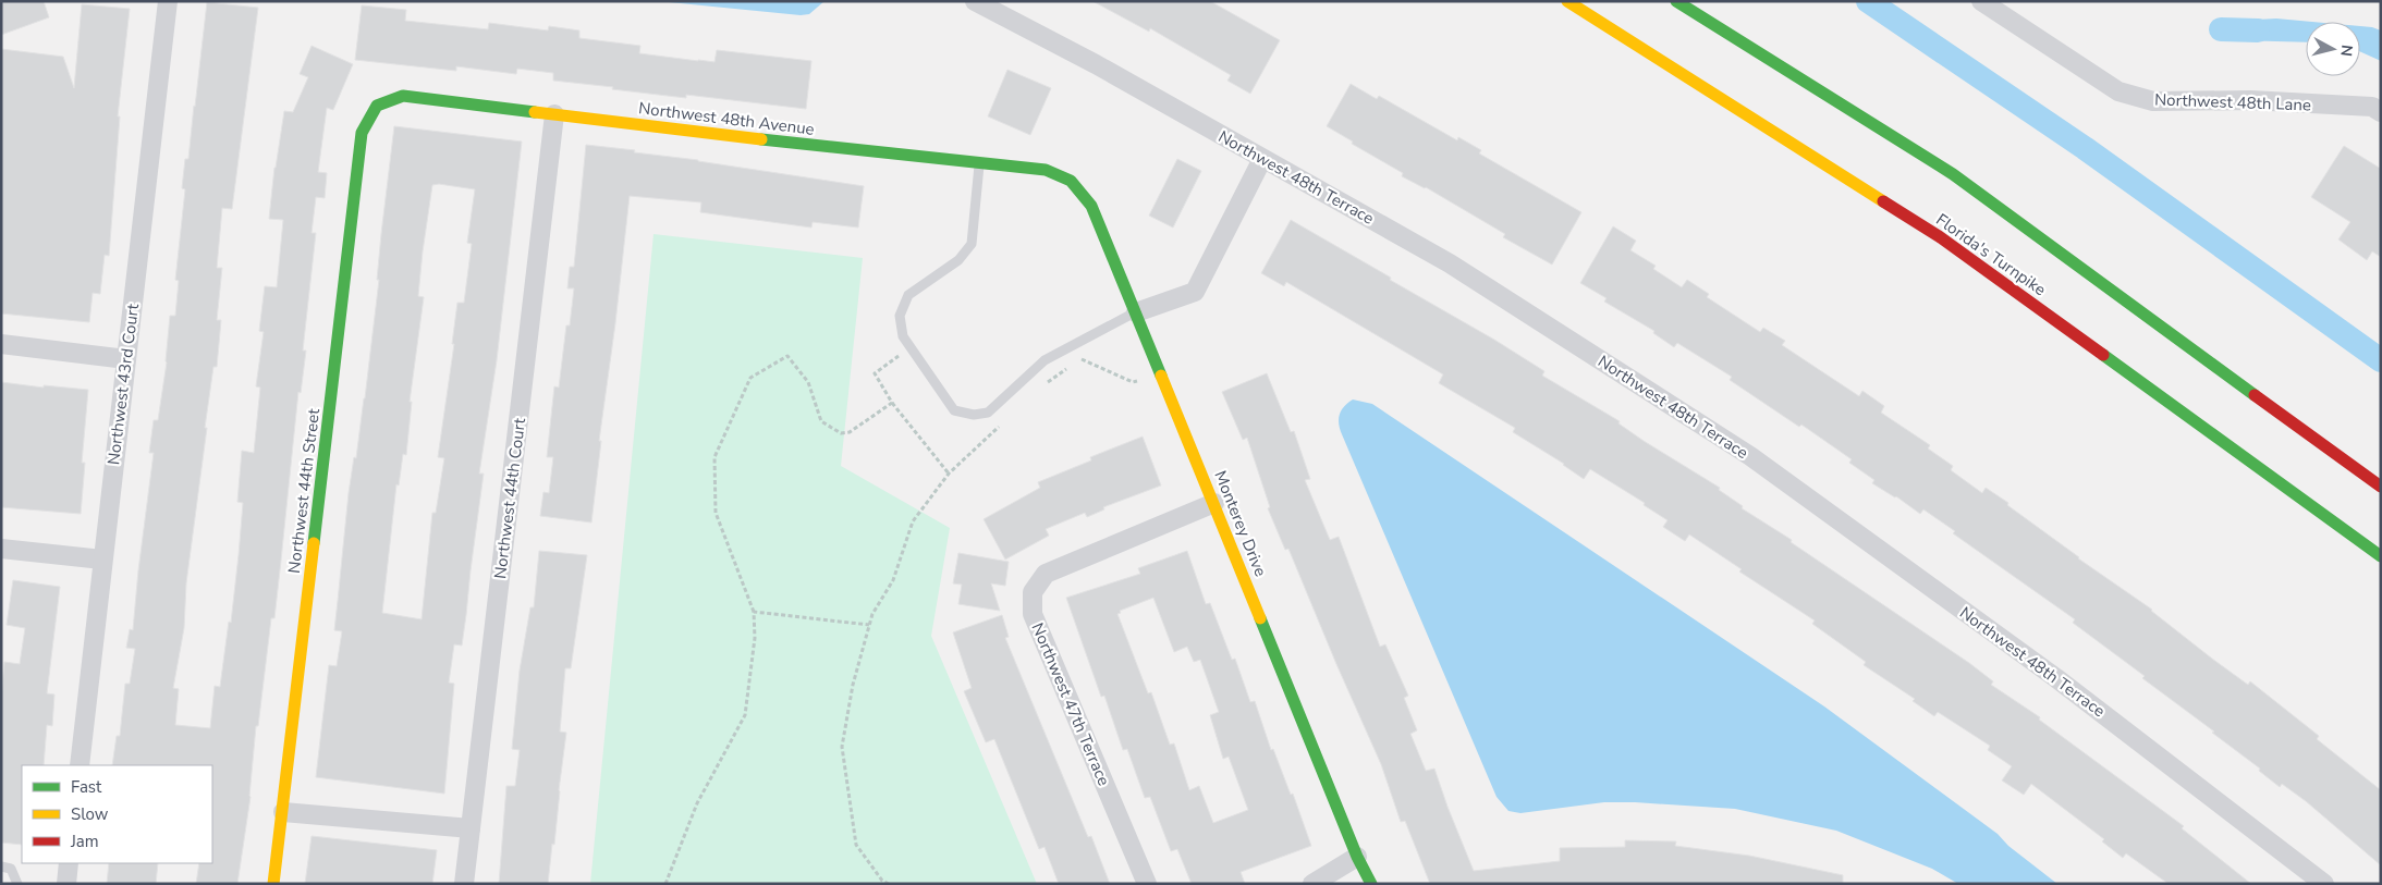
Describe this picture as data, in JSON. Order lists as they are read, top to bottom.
{
  "streets": {
    "main road": [
      "Northwest 48th Avenue",
      "Florida's Turnpike",
      "Northwest 44th Street",
      "Monterey Drive"
    ],
    "street": [
      "Northwest 48th Lane",
      "Northwest 48th Terrace",
      "Northwest 43rd Court",
      "Northwest 44th Court",
      "Northwest 47th Terrace"
    ]
  },
  "crossings": [
    ["Northwest 48th Avenue", "Northwest 44th Street"],
    ["Northwest 48th Avenue", "Northwest 44th Court"],
    ["Northwest 48th Avenue", "Monterey Drive"],
    ["Monterey Drive", "Northwest 47th Terrace"]
  ],
  "legend": ["Fast", "Slow", "Jam"],
  "north": "right"
}
